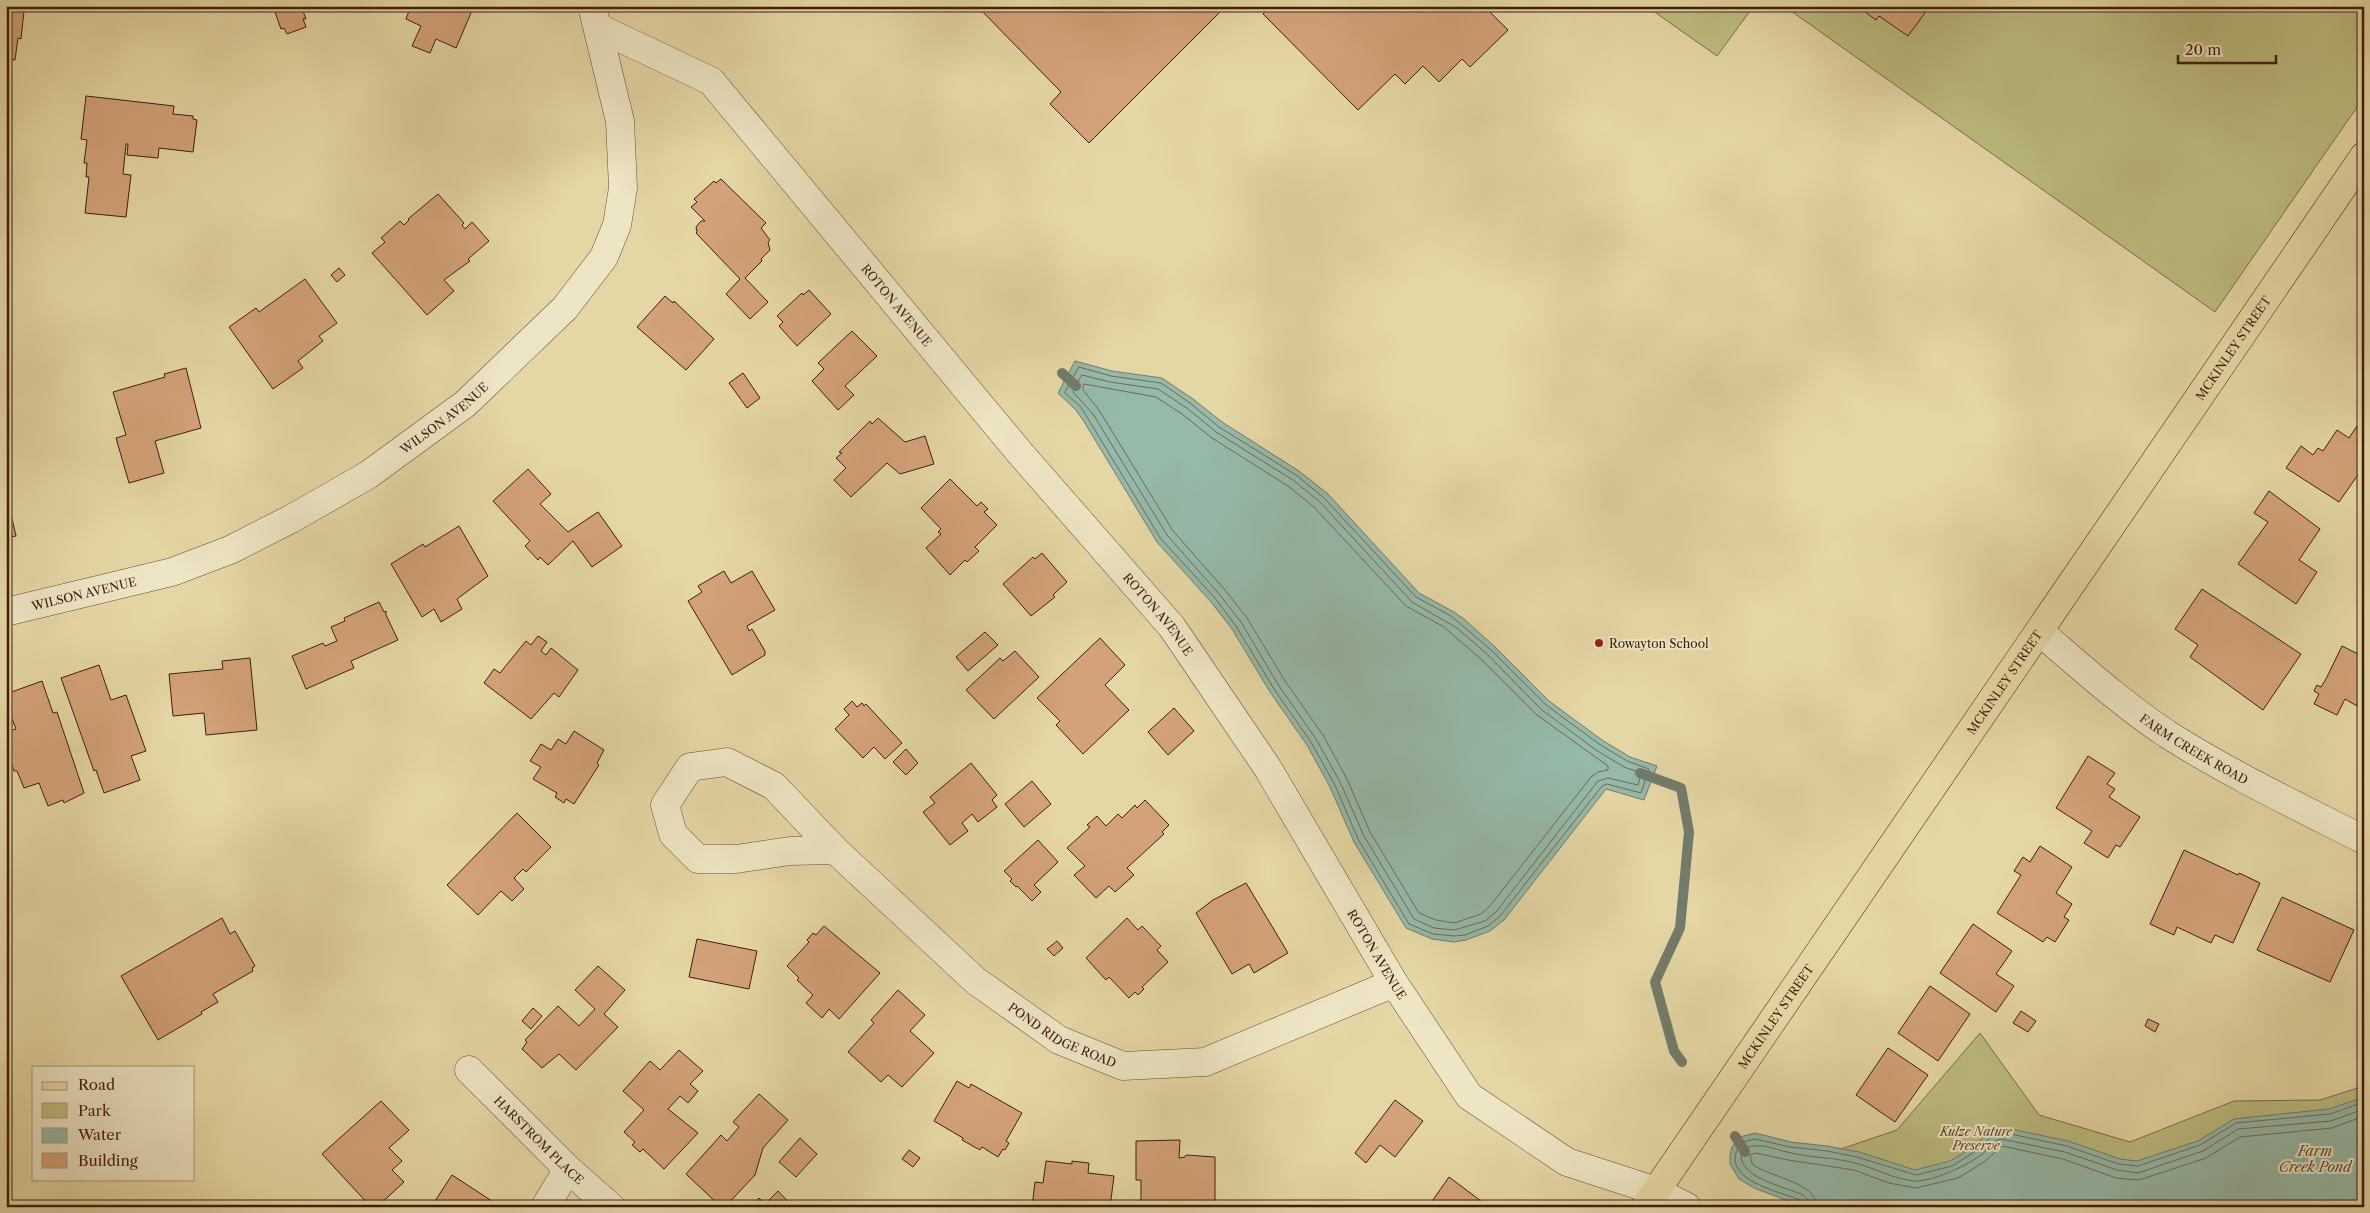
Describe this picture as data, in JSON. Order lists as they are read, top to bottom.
{
  "streets": {
    "main road": ["MCKINLEY STREET"],
    "street": [
      "ROTON AVENUE",
      "WILSON AVENUE",
      "FARM CREEK ROAD",
      "POND RIDGE ROAD",
      "HARSTROM PLACE"
    ]
  },
  "crossings": [
    ["ROTON AVENUE", "MCKINLEY STREET"],
    ["ROTON AVENUE", "WILSON AVENUE"],
    ["ROTON AVENUE", "POND RIDGE ROAD"],
    ["MCKINLEY STREET", "FARM CREEK ROAD"]
  ],
  "water": ["Farm Creek Pond"],
  "parks": ["Kulze Nature Preserve"],
  "places": ["Rowayton School"],
  "legend": [
    "Road",
    "Park",
    "Water",
    "Building"
  ],
  "scale_bar": "20 m"
}
